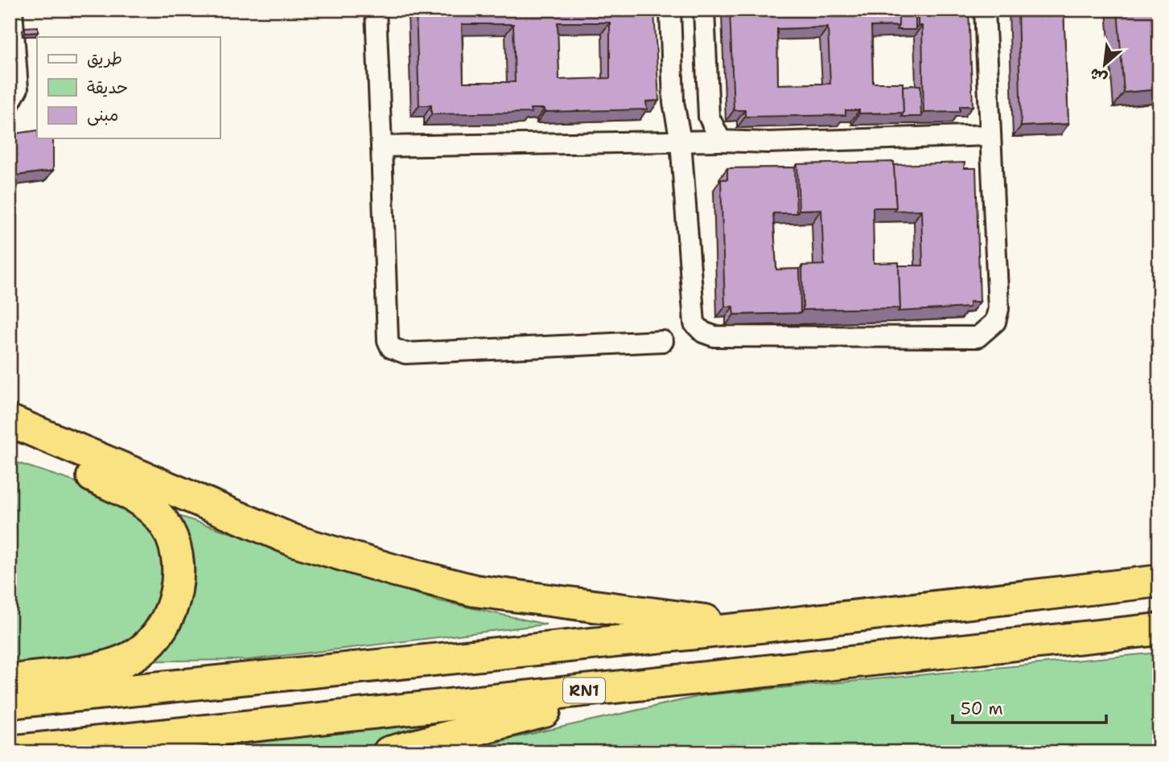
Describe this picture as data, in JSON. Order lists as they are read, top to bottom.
{
  "streets": {
    "highway": ["RN1"]
  },
  "legend": ["طريق", "حديقة", "مبنى"],
  "scale_bar": "50 m",
  "north": "bottom left"
}
